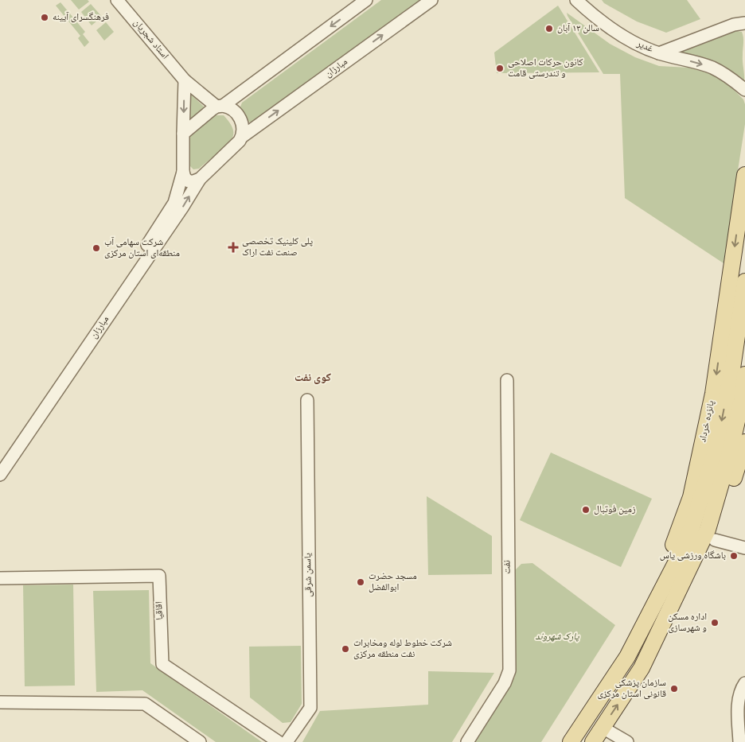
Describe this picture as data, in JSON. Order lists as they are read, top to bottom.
{
  "streets": {
    "main road": ["پانزده خرداد"],
    "street": [
      "استاد شجریان",
      "غدیر",
      "مبارزان",
      "نفت",
      "یاسمن شرقی",
      "اقاقیا"
    ]
  },
  "crossings": [
    ["استاد شجریان", "مبارزان"]
  ],
  "districts": ["کوی نفت"],
  "parks": ["پارک شهروند"],
  "places": {
    "other": [
      "فرهنگسرای آیینه",
      "سالن ۱۳ آبان",
      "کانون حرکات اصلاحی و تندرستی قامت",
      "شرکت سهامی آب منطقه‌ای استان مرکزی",
      "زمین فوتبال",
      "باشگاه ورزشی یاس",
      "مسجد حضرت ابوالفضل",
      "اداره مسکن و شهرسازی",
      "شرکت خطوط لوله ومخابرات نفت منطقه مرکزی",
      "سازمان پزشکی قانونی استان مرکزی"
    ],
    "health": ["پلی کلینیک تخصصی صنعت نفت اراک"]
  }
}
